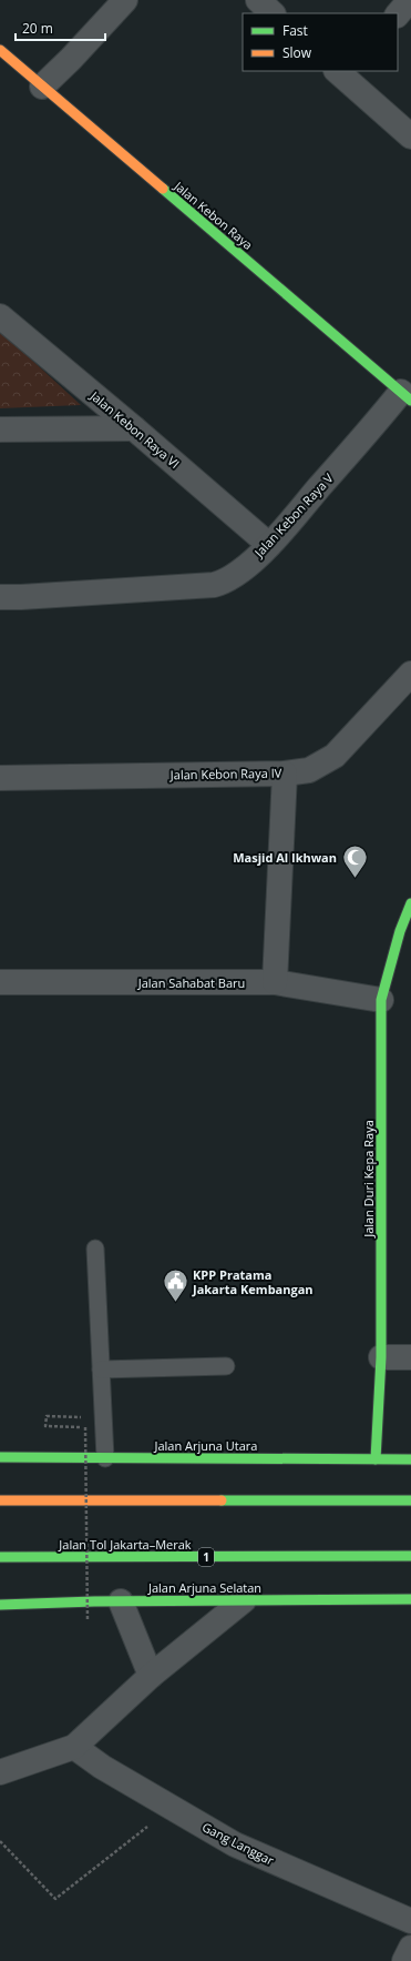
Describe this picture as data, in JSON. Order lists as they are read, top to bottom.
{
  "streets": {
    "main road": [
      "Jalan Kebon Raya",
      "Jalan Duri Kepa Raya",
      "Jalan Arjuna Utara",
      "Jalan Tol Jakarta–Merak",
      "1",
      "Jalan Arjuna Selatan"
    ],
    "street": [
      "Jalan Kebon Raya VI",
      "Jalan Kebon Raya V",
      "Jalan Kebon Raya IV",
      "Jalan Sahabat Baru",
      "Gang Langgar"
    ]
  },
  "crossings": [
    ["Jalan Kebon Raya", "Jalan Kebon Raya V"],
    ["Jalan Kebon Raya VI", "Jalan Kebon Raya V"],
    ["Jalan Sahabat Baru", "Jalan Duri Kepa Raya"],
    ["Jalan Duri Kepa Raya", "Jalan Arjuna Utara"]
  ],
  "places": {
    "mosque": ["Masjid Al Ikhwan"],
    "public building": ["KPP Pratama Jakarta Kembangan"]
  },
  "legend": ["Fast", "Slow"],
  "scale_bar": "20 m"
}
